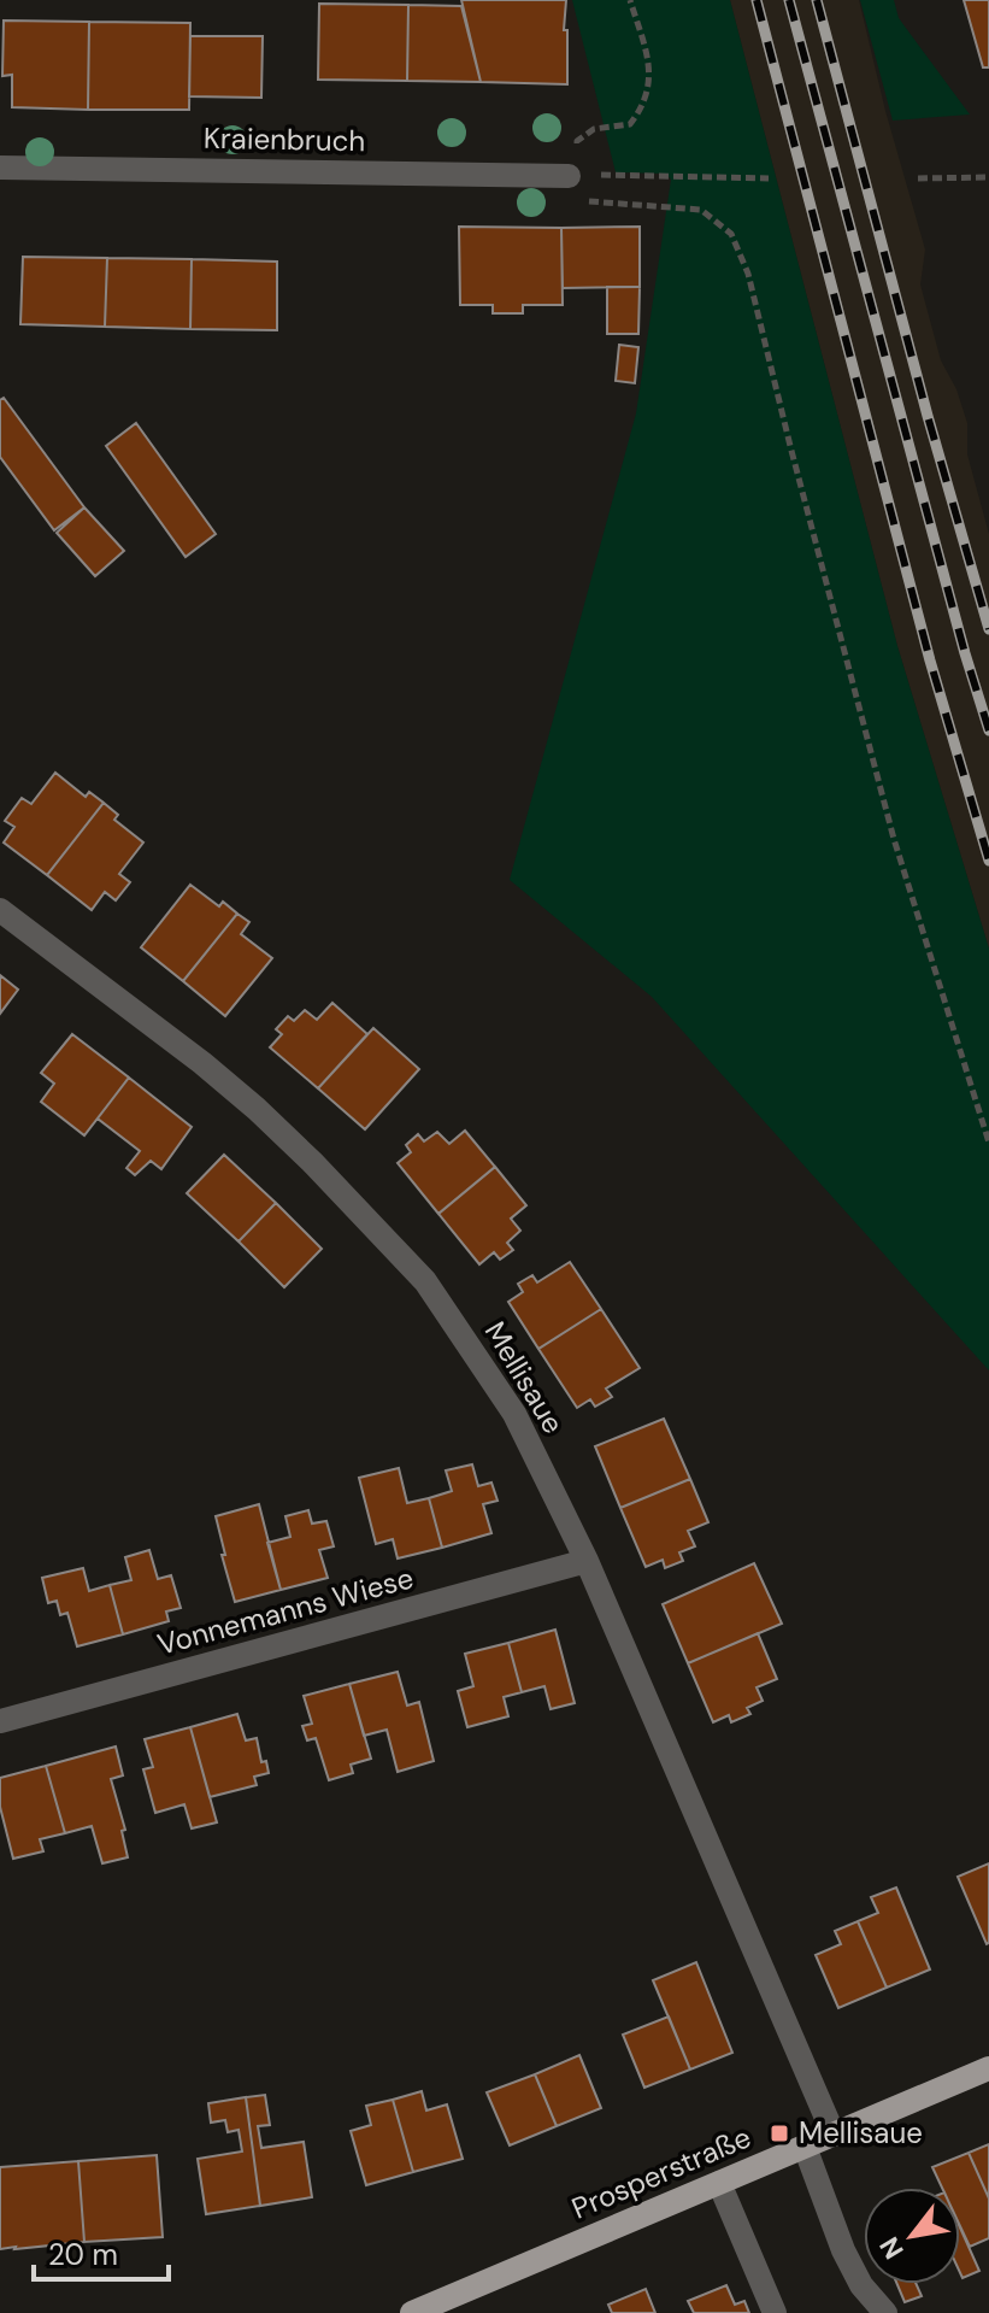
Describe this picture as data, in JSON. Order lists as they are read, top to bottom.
{
  "streets": {
    "main road": ["Prosperstraße"],
    "street": ["Kraienbruch", "Mellisaue", "Vonnemanns Wiese"]
  },
  "crossings": [
    ["Mellisaue", "Vonnemanns Wiese"],
    ["Mellisaue", "Prosperstraße"]
  ],
  "places": {
    "transit": ["Mellisaue"]
  },
  "scale_bar": "20 m",
  "north": "bottom left"
}
